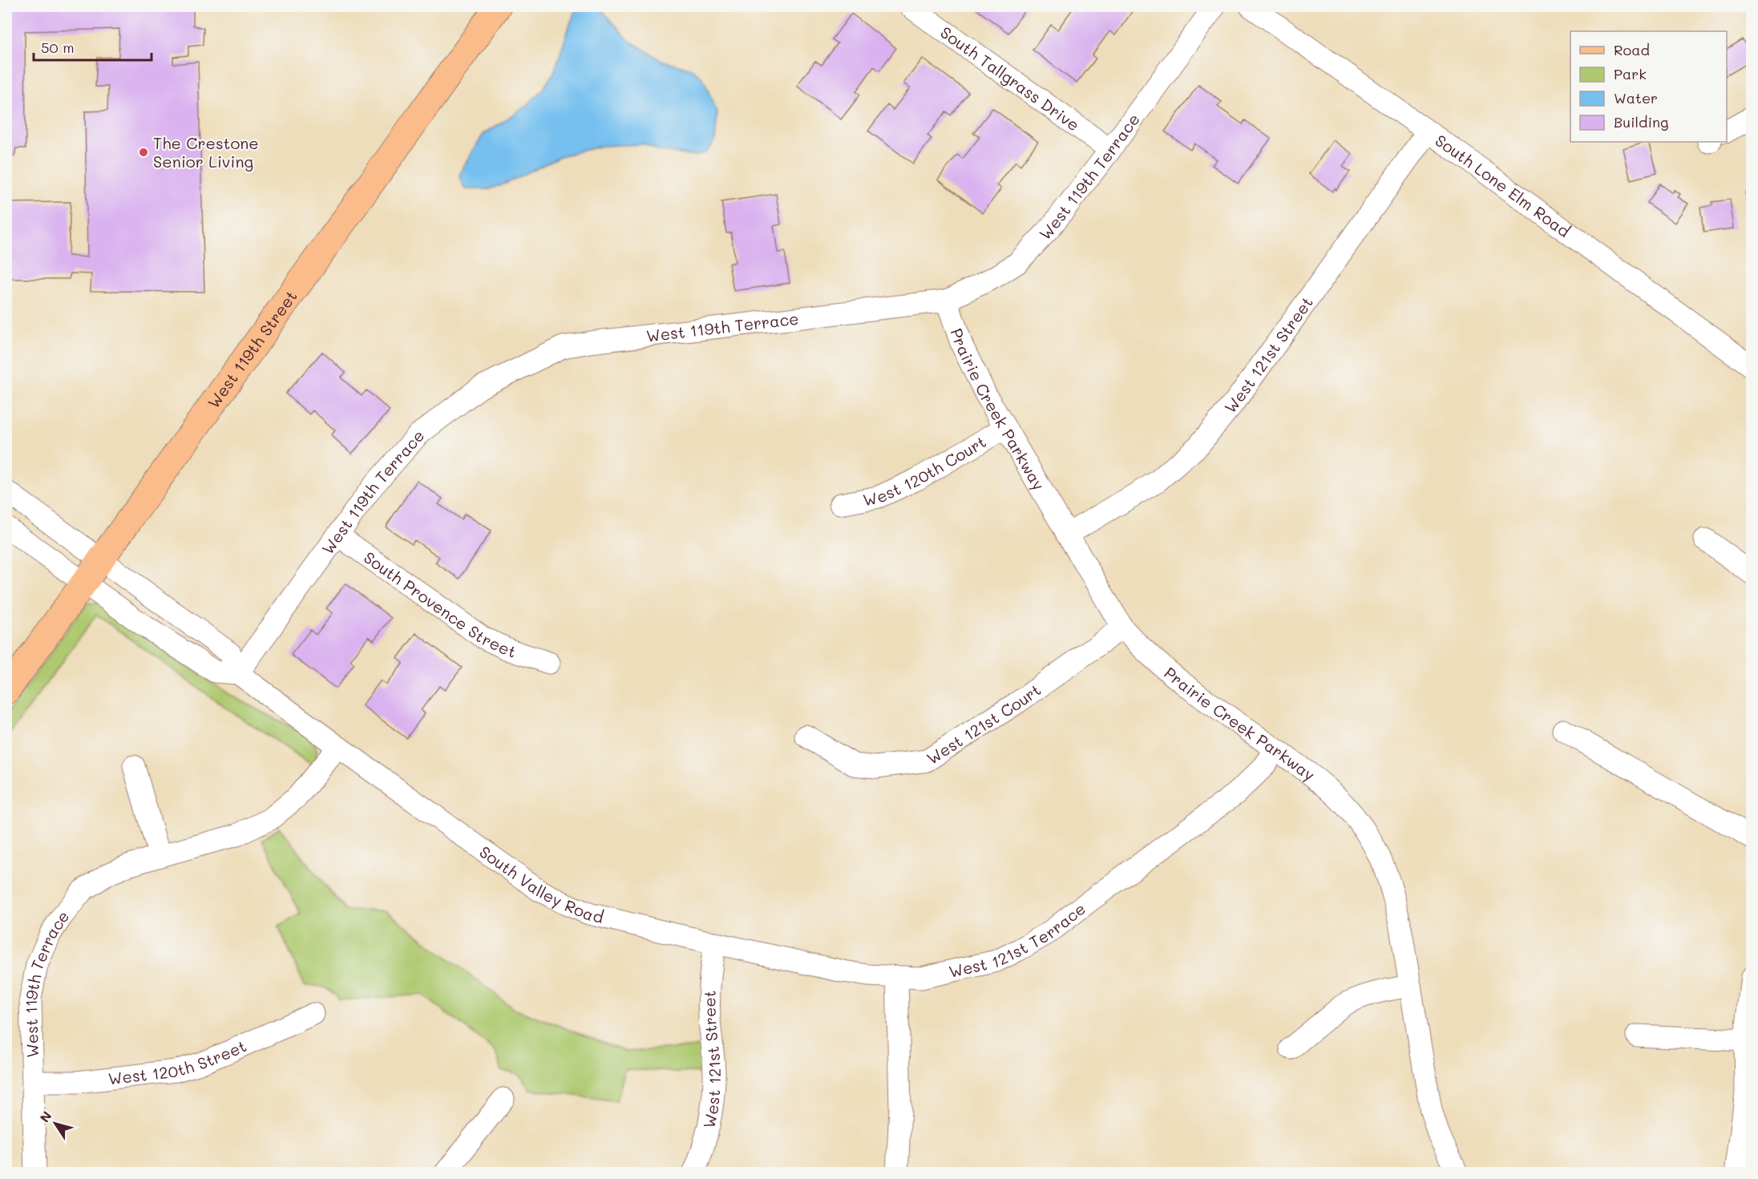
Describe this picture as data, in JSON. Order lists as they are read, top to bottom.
{
  "streets": {
    "main road": ["West 119th Street"],
    "street": [
      "South Tallgrass Drive",
      "West 119th Terrace",
      "South Lone Elm Road",
      "West 121st Street",
      "Prairie Creek Parkway",
      "West 120th Court",
      "South Provence Street",
      "West 121st Court",
      "South Valley Road",
      "West 121st Terrace",
      "West 120th Street"
    ]
  },
  "crossings": [
    ["South Tallgrass Drive", "West 119th Terrace"],
    ["West 119th Terrace", "Prairie Creek Parkway"],
    ["West 119th Terrace", "South Provence Street"],
    ["West 119th Terrace", "South Valley Road"],
    ["West 119th Terrace", "West 120th Street"],
    ["South Lone Elm Road", "West 121st Street"],
    ["West 119th Street", "South Valley Road"],
    ["West 121st Street", "Prairie Creek Parkway"],
    ["West 121st Street", "South Valley Road"],
    ["Prairie Creek Parkway", "West 120th Court"],
    ["Prairie Creek Parkway", "West 121st Court"],
    ["Prairie Creek Parkway", "West 121st Terrace"],
    ["South Valley Road", "West 121st Terrace"]
  ],
  "places": ["The Crestone Senior Living"],
  "legend": [
    "Road",
    "Park",
    "Water",
    "Building"
  ],
  "scale_bar": "50 m",
  "north": "top left"
}
